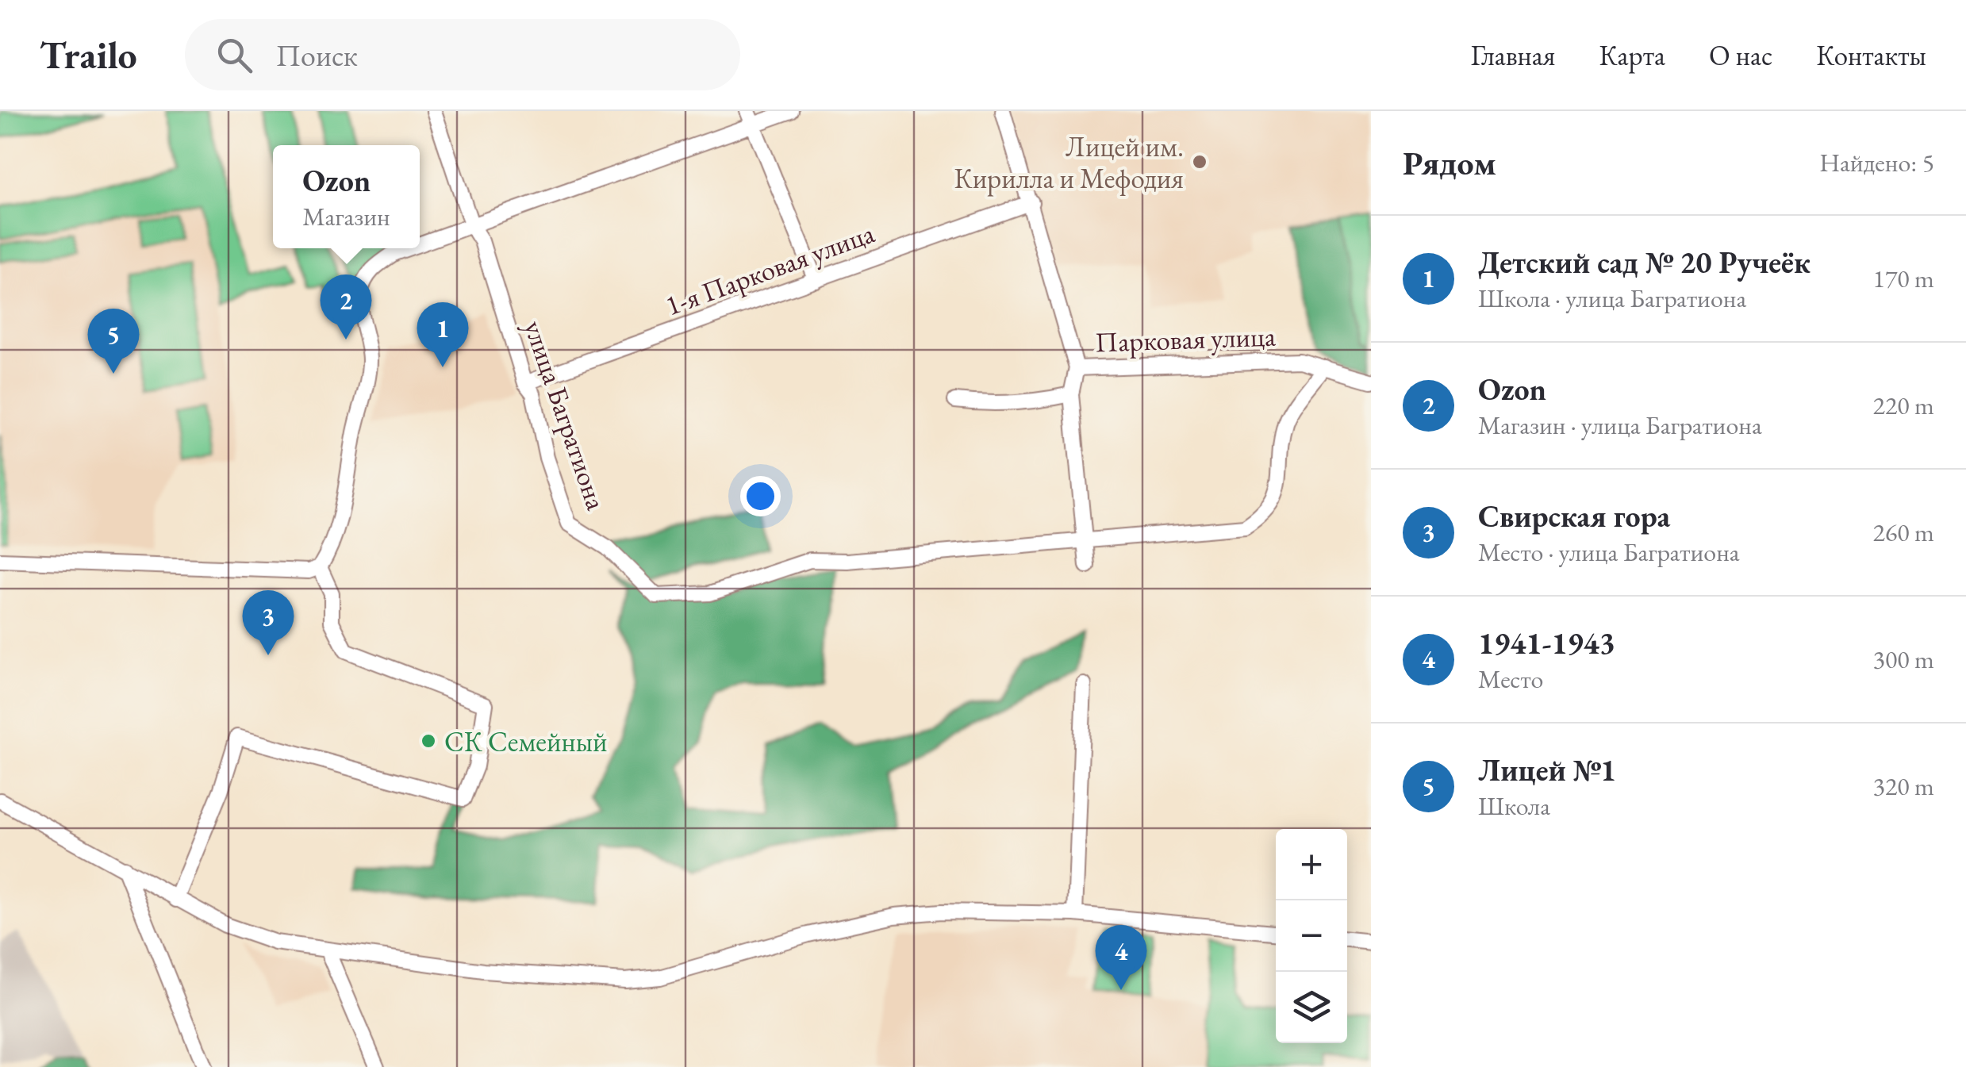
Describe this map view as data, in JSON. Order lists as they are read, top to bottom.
{
  "streets": {
    "street": ["1-я Парковая улица", "Парковая улица", "улица Багратиона"]
  },
  "crossings": [
    ["1-я Парковая улица", "Парковая улица"],
    ["1-я Парковая улица", "улица Багратиона"],
    ["Парковая улица", "улица Багратиона"]
  ],
  "places": ["Лицей им. Кирилла и Мефодия", "СК Семейный"],
  "page": {
    "header": "Trailo",
    "search": "Поиск",
    "nav": [
      "Главная",
      "Карта",
      "О нас",
      "Контакты"
    ],
    "heading": ["Рядом", "Найдено: 5"],
    "popup": ["Ozon", "Магазин"],
    "list": [
      {
        "mark": "1",
        "name": "Детский сад № 20 Ручеёк",
        "note": "Школа · улица Багратиона",
        "value": "170 m"
      },
      {
        "mark": "2",
        "name": "Ozon",
        "note": "Магазин · улица Багратиона",
        "value": "220 m"
      },
      {
        "mark": "3",
        "name": "Свирская гора",
        "note": "Место · улица Багратиона",
        "value": "260 m"
      },
      {
        "mark": "4",
        "name": "1941-1943",
        "note": "Место",
        "value": "300 m"
      },
      {
        "mark": "5",
        "name": "Лицей №1",
        "note": "Школа",
        "value": "320 m"
      }
    ],
    "pins": [
      "2",
      "1",
      "5",
      "3",
      "4"
    ],
    "map_buttons": ["+", "−"]
  }
}
